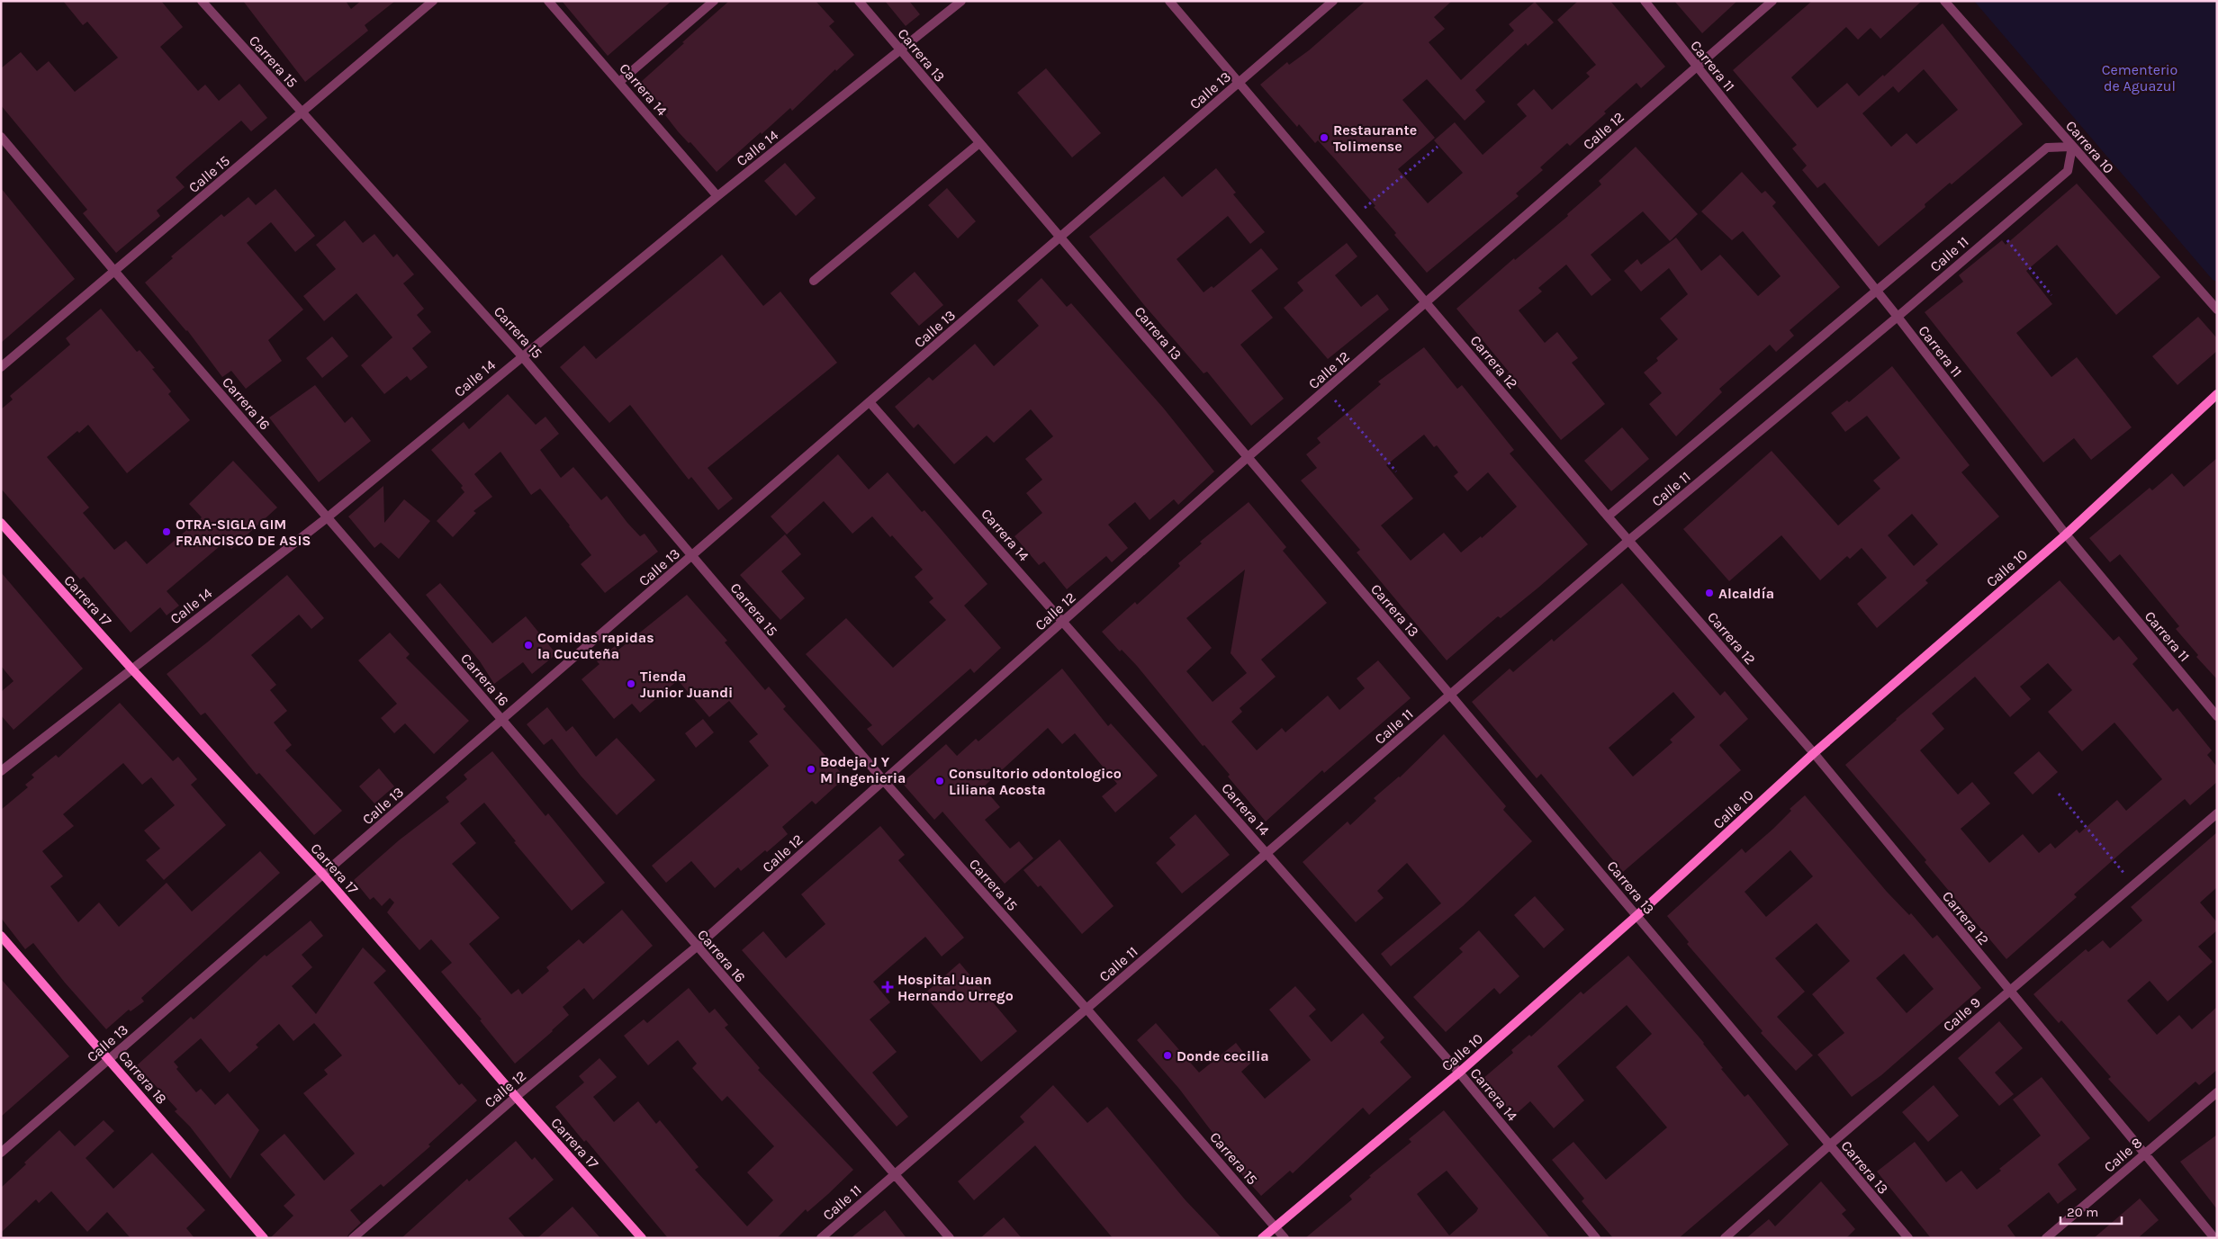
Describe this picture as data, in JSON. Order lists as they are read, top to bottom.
{
  "streets": {
    "street": [
      "Carrera 13",
      "Carrera 15",
      "Carrera 11",
      "Carrera 14",
      "Calle 13",
      "Calle 12",
      "Carrera 10",
      "Calle 14",
      "Calle 15",
      "Calle 11",
      "Carrera 12",
      "Carrera 16",
      "Calle 10",
      "Carrera 17",
      "Calle 9",
      "Carrera 18",
      "Calle 8"
    ]
  },
  "crossings": [
    ["Carrera 13", "Calle 13"],
    ["Carrera 13", "Calle 12"],
    ["Carrera 13", "Calle 14"],
    ["Carrera 13", "Calle 11"],
    ["Carrera 13", "Calle 10"],
    ["Carrera 13", "Calle 9"],
    ["Carrera 15", "Calle 13"],
    ["Carrera 15", "Calle 12"],
    ["Carrera 15", "Calle 14"],
    ["Carrera 15", "Calle 15"],
    ["Carrera 15", "Calle 11"],
    ["Carrera 15", "Calle 10"],
    ["Carrera 11", "Calle 12"],
    ["Carrera 11", "Calle 11"],
    ["Carrera 11", "Calle 10"],
    ["Carrera 14", "Calle 13"],
    ["Carrera 14", "Calle 12"],
    ["Carrera 14", "Calle 14"],
    ["Carrera 14", "Calle 11"],
    ["Carrera 14", "Calle 10"],
    ["Calle 13", "Carrera 12"],
    ["Calle 13", "Carrera 16"],
    ["Calle 13", "Carrera 17"],
    ["Calle 13", "Carrera 18"],
    ["Calle 12", "Carrera 12"],
    ["Calle 12", "Carrera 16"],
    ["Calle 12", "Carrera 17"],
    ["Carrera 10", "Calle 11"],
    ["Calle 14", "Carrera 16"],
    ["Calle 14", "Carrera 17"],
    ["Calle 15", "Carrera 16"],
    ["Calle 11", "Carrera 12"],
    ["Calle 11", "Carrera 16"],
    ["Carrera 12", "Calle 10"],
    ["Carrera 12", "Calle 9"],
    ["Carrera 12", "Calle 8"]
  ],
  "parks": ["Cementerio de Aguazul"],
  "places": {
    "other": [
      "Restaurante Tolimense",
      "OTRA-SIGLA GIM FRANCISCO DE ASIS",
      "Alcaldía",
      "Comidas rapidas la Cucuteña",
      "Tienda Junior Juandi",
      "Bodeja J Y M Ingenieria",
      "Consultorio odontologico Liliana Acosta",
      "Donde cecilia"
    ],
    "health": ["Hospital Juan Hernando Urrego"]
  },
  "scale_bar": "20 m"
}
